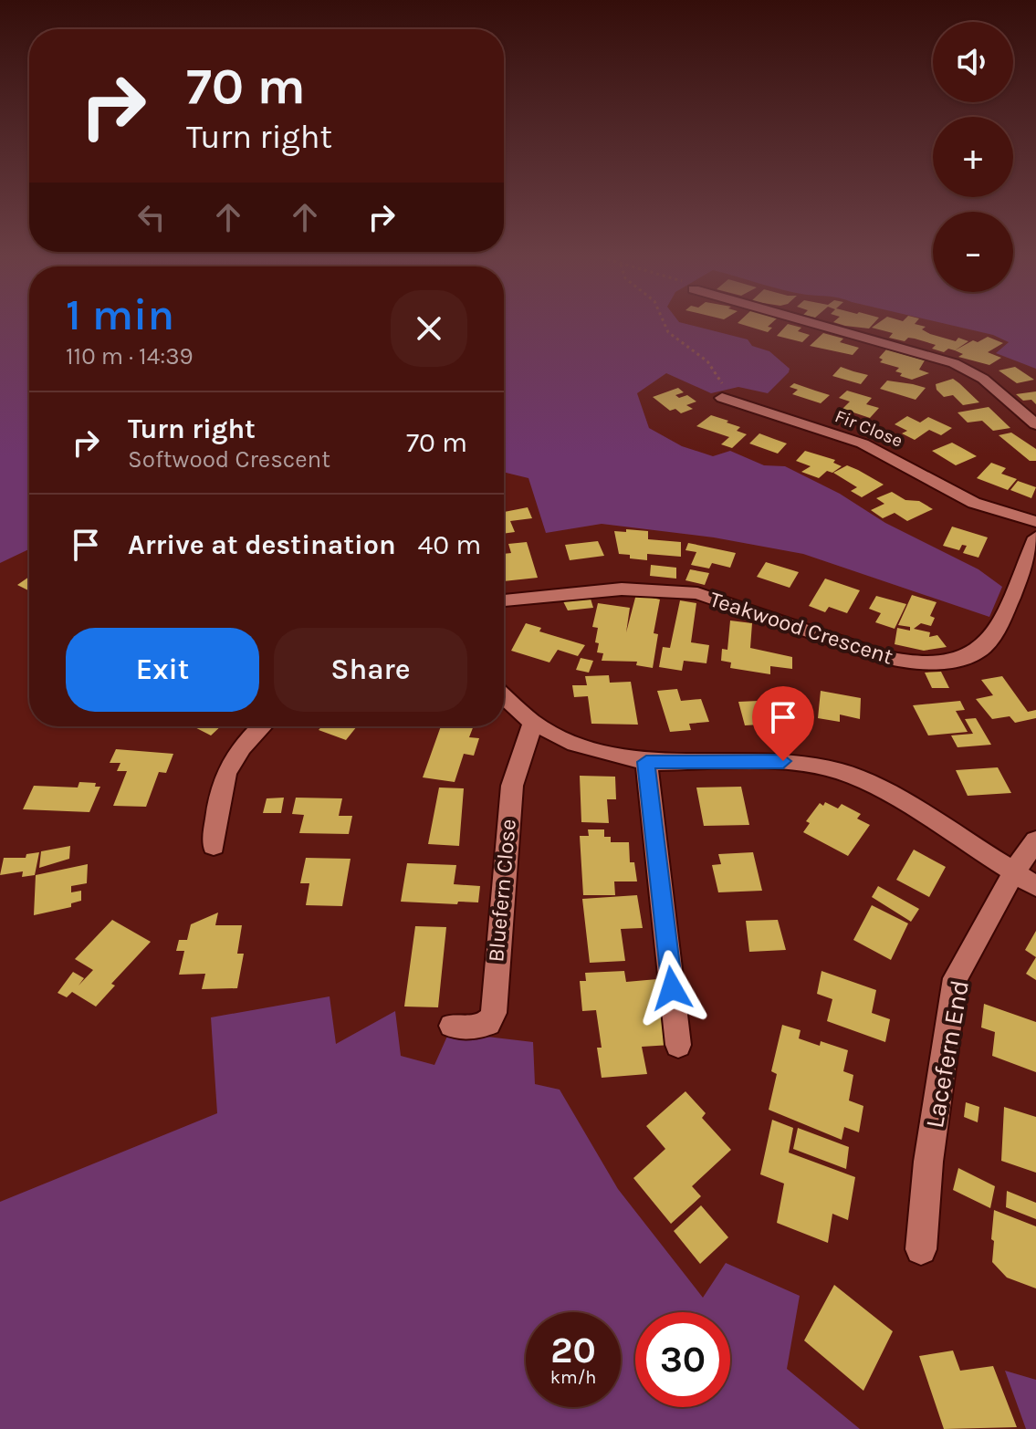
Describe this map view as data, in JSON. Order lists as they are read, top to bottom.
{
  "streets": {
    "street": [
      "Fir Close",
      "Teakwood Crescent",
      "Bluefern Close",
      "Lacefern End"
    ]
  },
  "page": {
    "map_buttons": ["+", "−"],
    "turn": ["70 m", "Turn right"],
    "heading": ["1 min", "110 m · 14:39"],
    "list": [
      {
        "name": "Turn right",
        "note": "Softwood Crescent",
        "value": "70 m"
      },
      {
        "name": "Arrive at destination",
        "value": "40 m"
      }
    ],
    "buttons": ["Exit", "Share"],
    "speed": "20 km/h",
    "limit": "30"
  }
}
